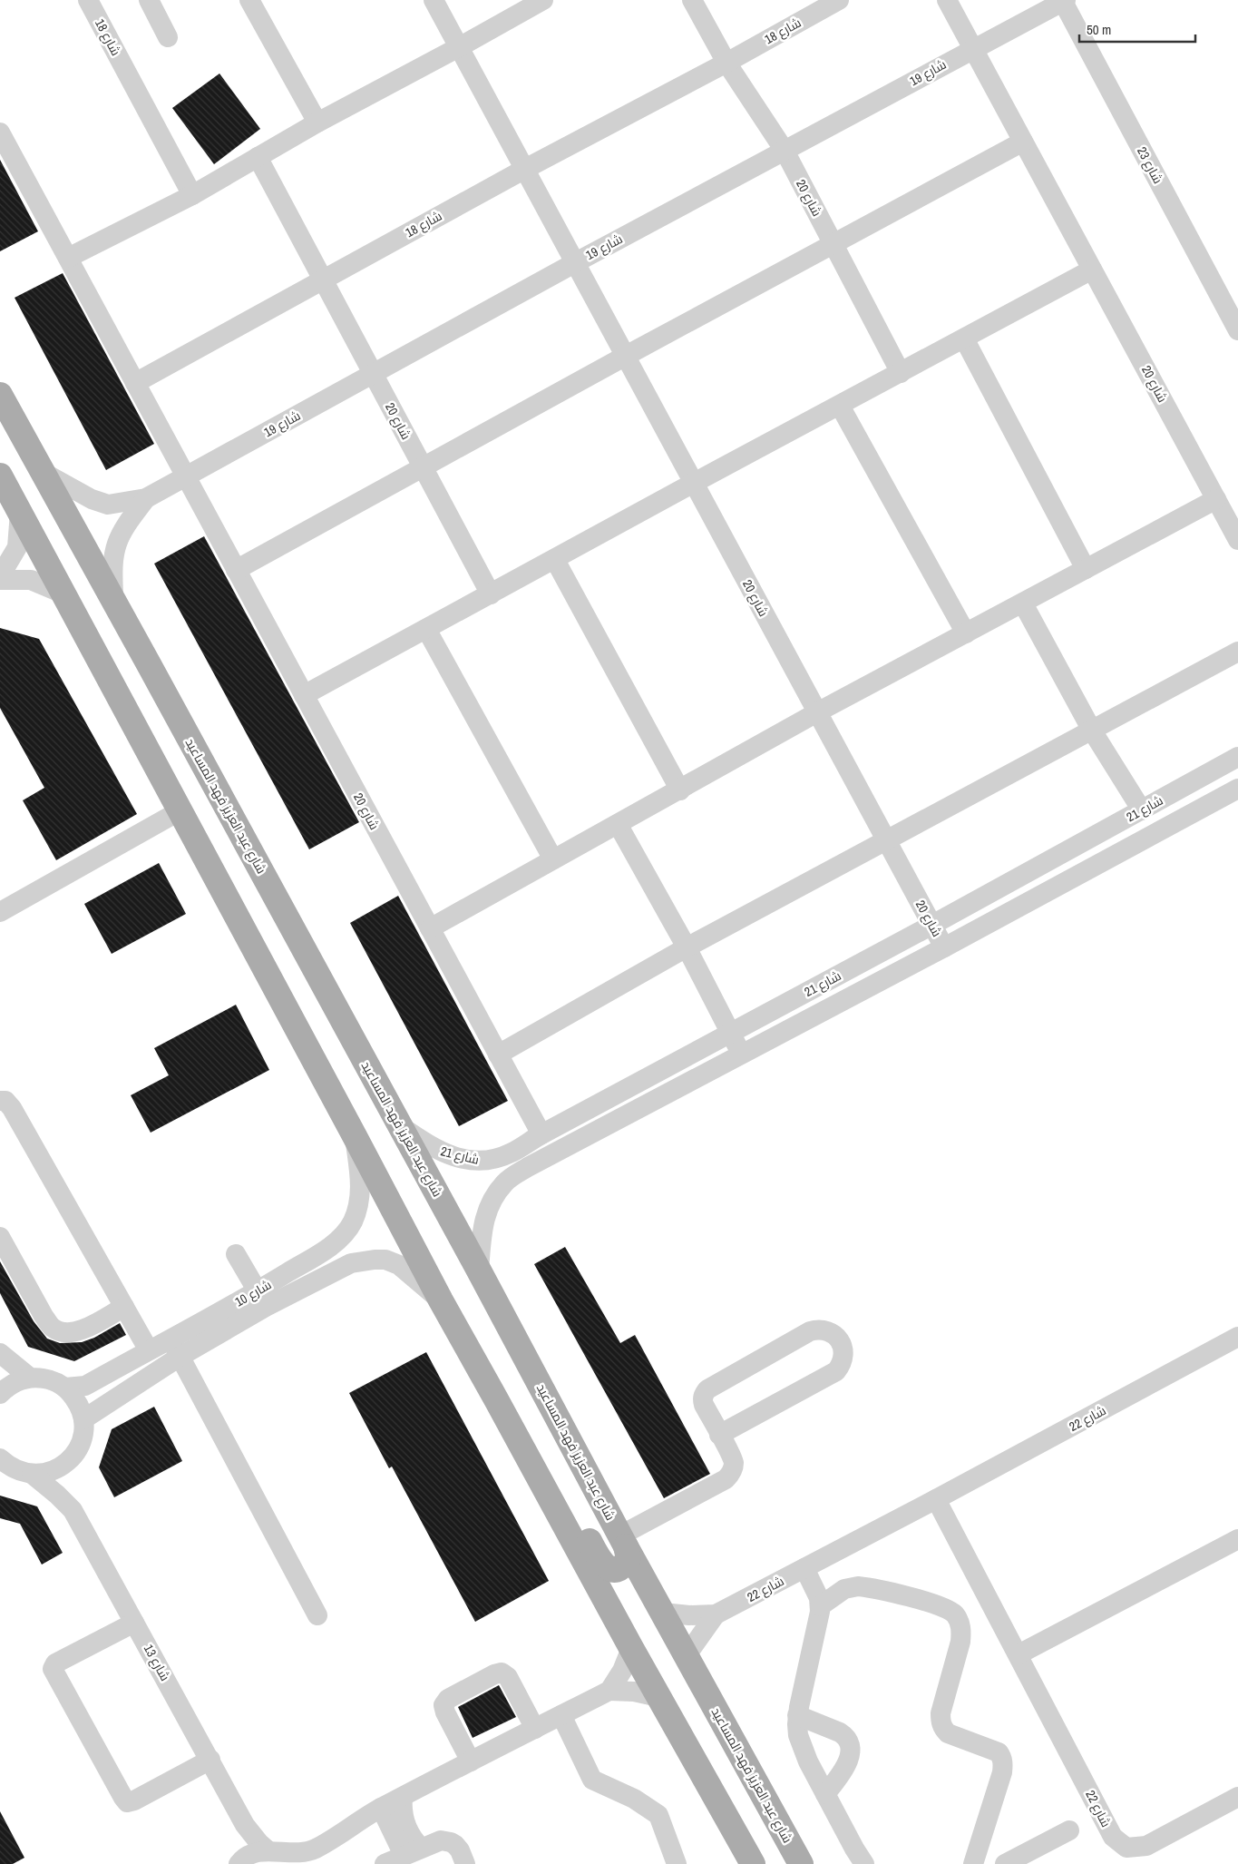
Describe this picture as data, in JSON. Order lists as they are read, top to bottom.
{
  "streets": {
    "main road": ["شارع عبد العزيز فهد المساعيد"],
    "street": [
      "شارع 18",
      "شارع 19",
      "شارع 23",
      "شارع 20",
      "شارع 21",
      "شارع 10",
      "شارع 22",
      "شارع 13"
    ]
  },
  "crossings": [
    ["شارع 19", "شارع 23"],
    ["شارع 19", "شارع 20"],
    ["شارع 19", "شارع عبد العزيز فهد المساعيد"],
    ["شارع 20", "شارع 21"],
    ["شارع عبد العزيز فهد المساعيد", "شارع 21"],
    ["شارع عبد العزيز فهد المساعيد", "شارع 22"],
    ["شارع 10", "شارع 13"]
  ],
  "scale_bar": "50 m"
}
